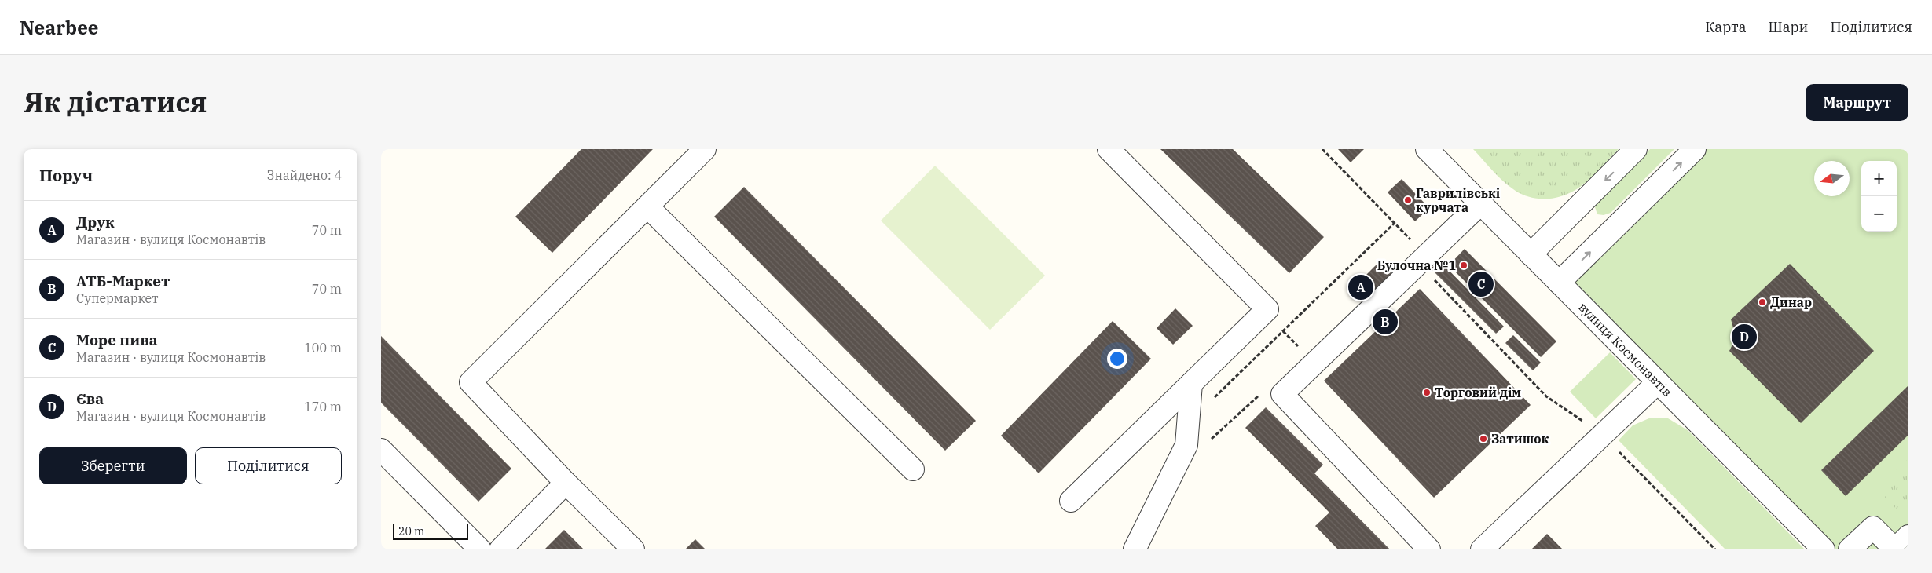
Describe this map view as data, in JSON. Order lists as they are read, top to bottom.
{
  "streets": {
    "street": ["вулиця Космонавтів"]
  },
  "places": [
    "Гаврилівські курчата",
    "Булочна №1",
    "Динар",
    "Торговий дім",
    "Затишок"
  ],
  "scale_bar": "20 m",
  "north": "left",
  "page": {
    "header": "Nearbee",
    "nav": ["Карта", "Шари", "Поділитися"],
    "title": "Як дістатися",
    "buttons": [
      "Маршрут",
      ["Зберегти", "Поділитися"]
    ],
    "heading": ["Поруч", "Знайдено: 4"],
    "map_buttons": ["+", "−"],
    "list": [
      {
        "mark": "A",
        "name": "Друк",
        "note": "Магазин · вулиця Космонавтів",
        "value": "70 m"
      },
      {
        "mark": "B",
        "name": "АТБ-Маркет",
        "note": "Супермаркет",
        "value": "70 m"
      },
      {
        "mark": "C",
        "name": "Море пива",
        "note": "Магазин · вулиця Космонавтів",
        "value": "100 m"
      },
      {
        "mark": "D",
        "name": "Єва",
        "note": "Магазин · вулиця Космонавтів",
        "value": "170 m"
      }
    ],
    "pins": [
      "C",
      "A",
      "B",
      "D"
    ],
    "scale": "20 m"
  }
}
